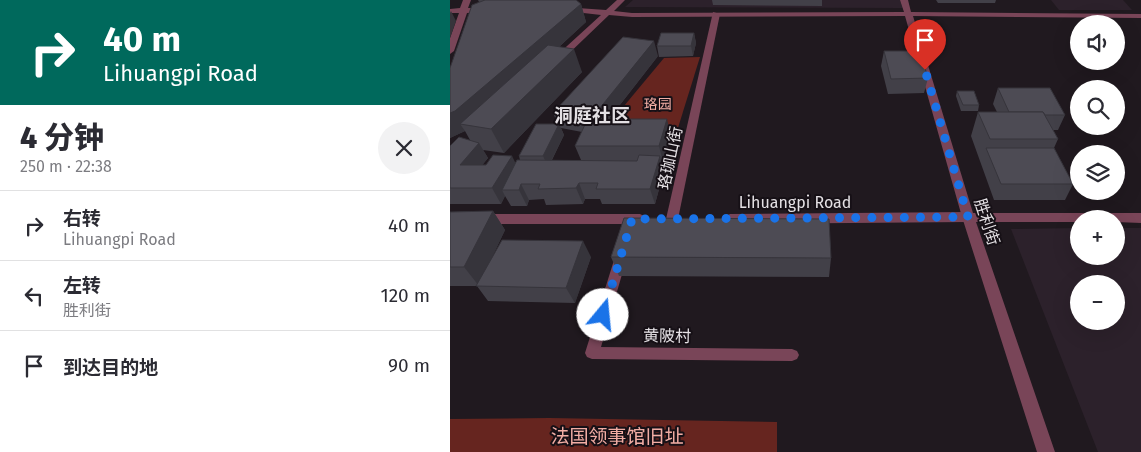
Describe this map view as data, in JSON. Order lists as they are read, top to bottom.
{
  "streets": {
    "street": ["珞珈山街", "Lihuangpi Road", "胜利街"],
    "lane": ["黄陂村"]
  },
  "crossings": [
    ["Lihuangpi Road", "胜利街"]
  ],
  "districts": ["洞庭社区"],
  "parks": ["珞园", "法国领事馆旧址"],
  "page": {
    "turn": ["40 m", "Lihuangpi Road"],
    "map_buttons": ["+", "−"],
    "heading": ["4 分钟", "250 m · 22:38"],
    "list": [
      {
        "name": "右转",
        "note": "Lihuangpi Road",
        "value": "40 m"
      },
      {
        "name": "左转",
        "note": "胜利街",
        "value": "120 m"
      },
      {
        "name": "到达目的地",
        "value": "90 m"
      }
    ]
  }
}
